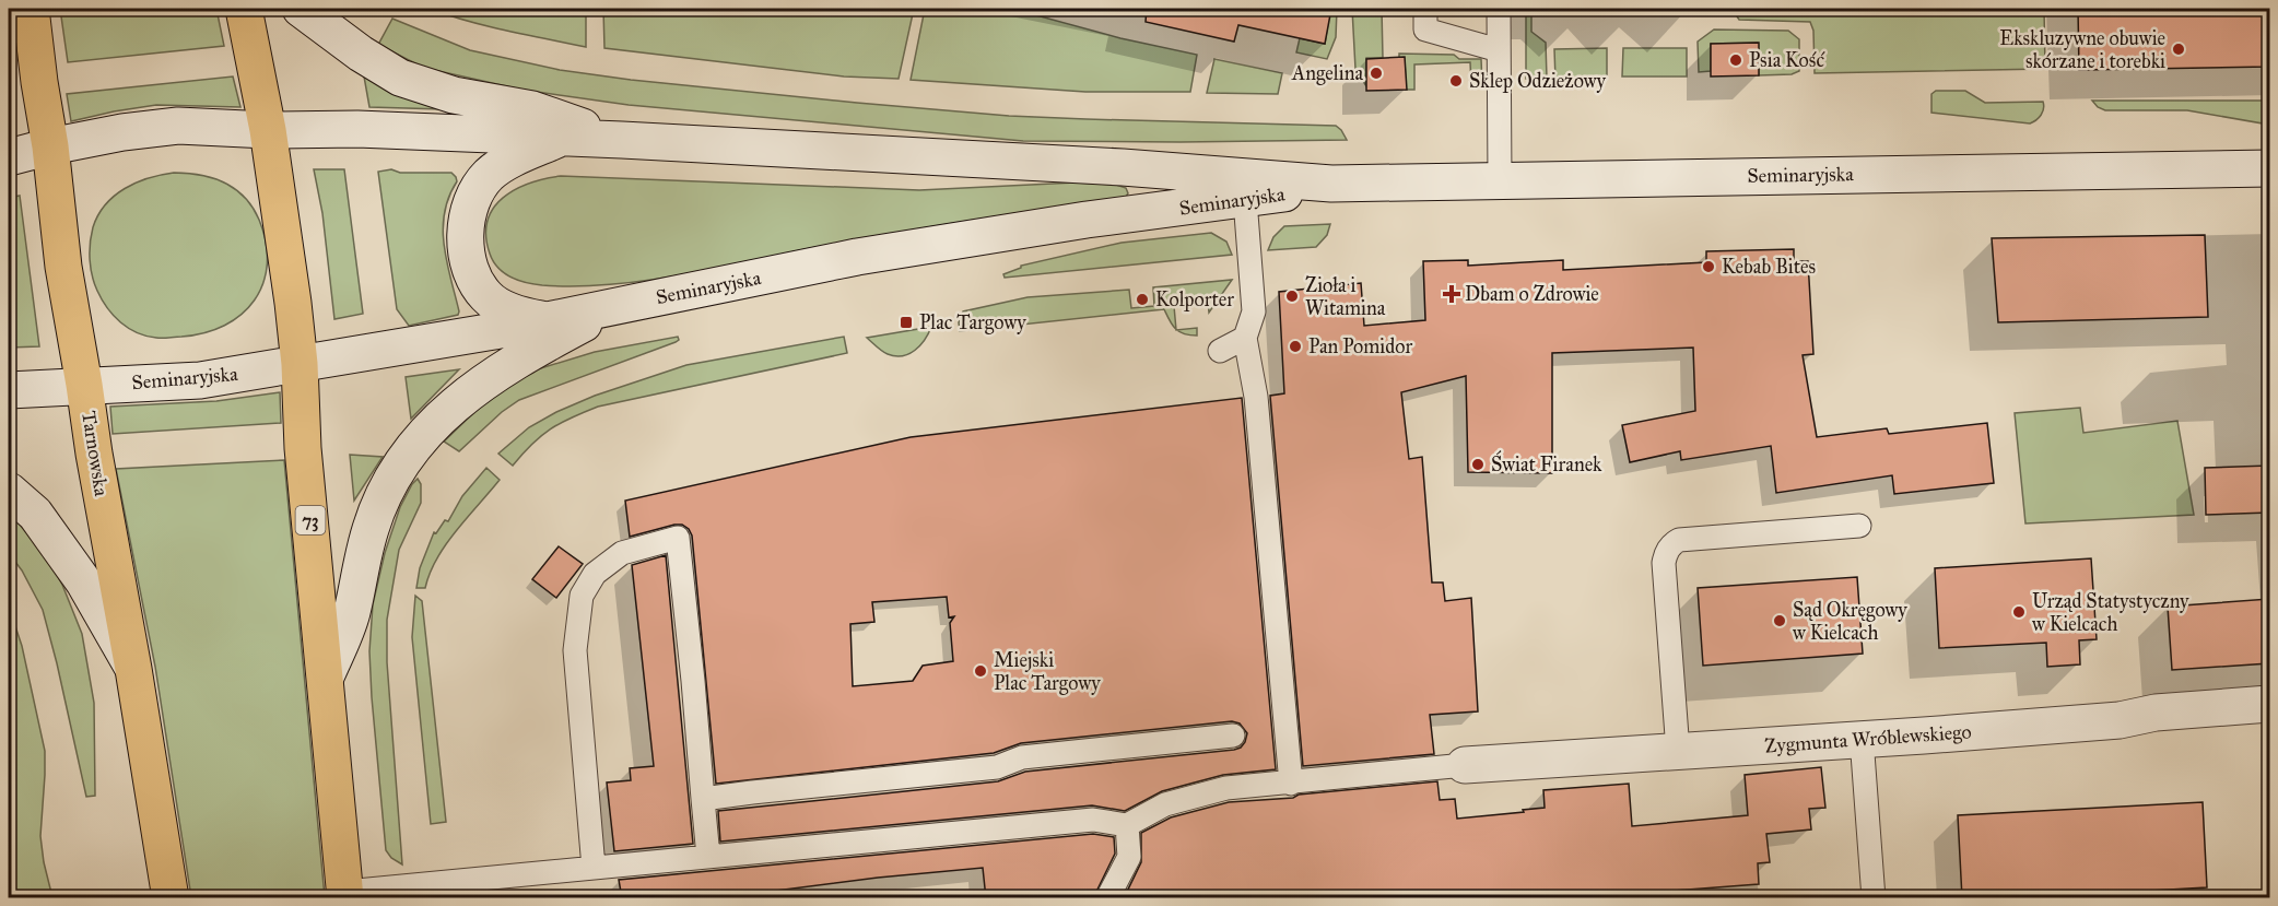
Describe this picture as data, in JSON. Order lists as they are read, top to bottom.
{
  "streets": {
    "main road": ["Tarnowska", "73"],
    "street": ["Seminaryjska", "Zygmunta Wróblewskiego"]
  },
  "crossings": [
    ["Seminaryjska", "Tarnowska"],
    ["Seminaryjska", "73"]
  ],
  "places": {
    "other": [
      "Ekskluzywne obuwie skórzane i torebki",
      "Psia Kość",
      "Angelina",
      "Sklep Odzieżowy",
      "Kebab Bites",
      "Zioła i Witamina",
      "Kolporter",
      "Pan Pomidor",
      "Świat Firanek",
      "Urząd Statystyczny w Kielcach",
      "Sąd Okręgowy w Kielcach",
      "Miejski Plac Targowy"
    ],
    "health": ["Dbam o Zdrowie"],
    "transit": ["Plac Targowy"]
  }
}
